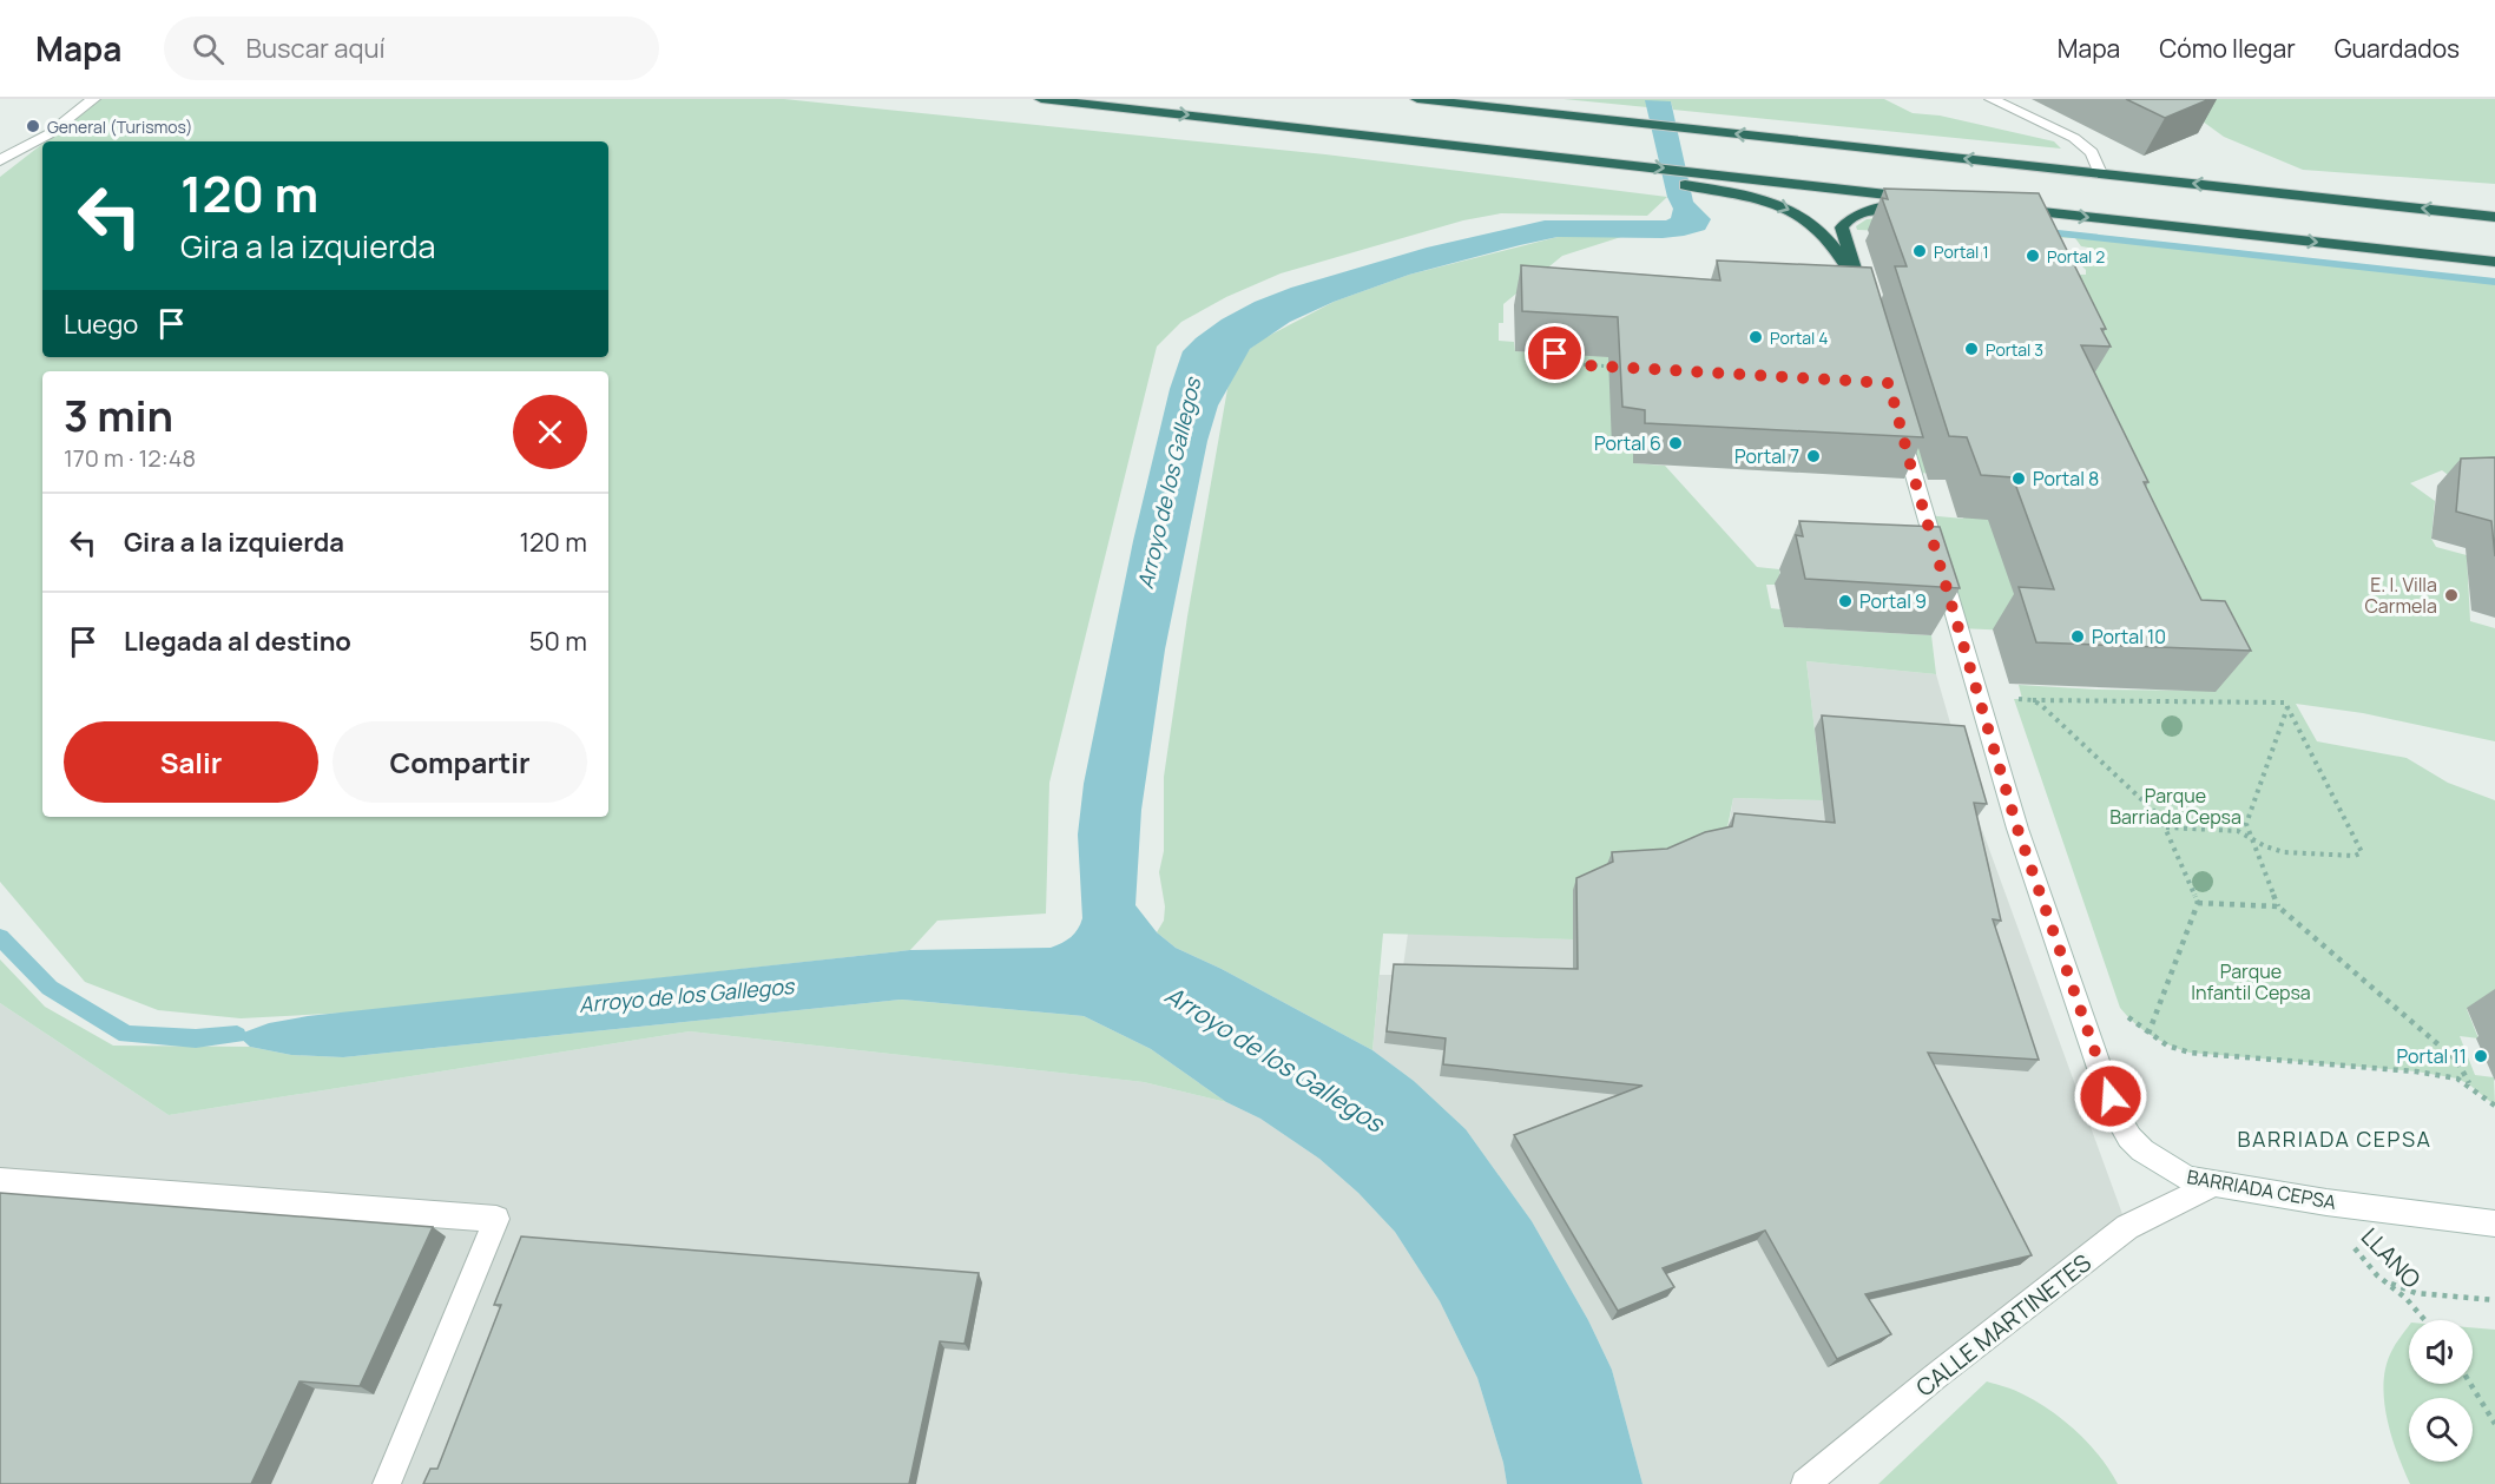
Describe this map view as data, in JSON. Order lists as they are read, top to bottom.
{
  "streets": {
    "street": ["BARRIADA CEPSA", "CALLE MARTINETES"],
    "path": ["LLANO"]
  },
  "crossings": [
    ["BARRIADA CEPSA", "LLANO"],
    ["BARRIADA CEPSA", "CALLE MARTINETES"]
  ],
  "districts": ["BARRIADA CEPSA"],
  "water": ["Arroyo de los Gallegos"],
  "parks": ["Parque Barriada Cepsa", "Parque Infantil Cepsa"],
  "places": [
    "General (Turismos)",
    "Portal 1",
    "Portal 2",
    "Portal 4",
    "Portal 3",
    "Portal 6",
    "Portal 7",
    "Portal 8",
    "E. I. Villa Carmela",
    "Portal 9",
    "Portal 10",
    "Portal 11"
  ],
  "page": {
    "header": "Mapa",
    "search": "Buscar aquí",
    "nav": ["Mapa", "Cómo llegar", "Guardados"],
    "turn": ["120 m", "Gira a la izquierda"],
    "then": "Luego",
    "heading": ["3 min", "170 m · 12:48"],
    "list": [
      {
        "name": "Gira a la izquierda",
        "value": "120 m"
      },
      {
        "name": "Llegada al destino",
        "value": "50 m"
      }
    ],
    "buttons": ["Salir", "Compartir"]
  }
}
